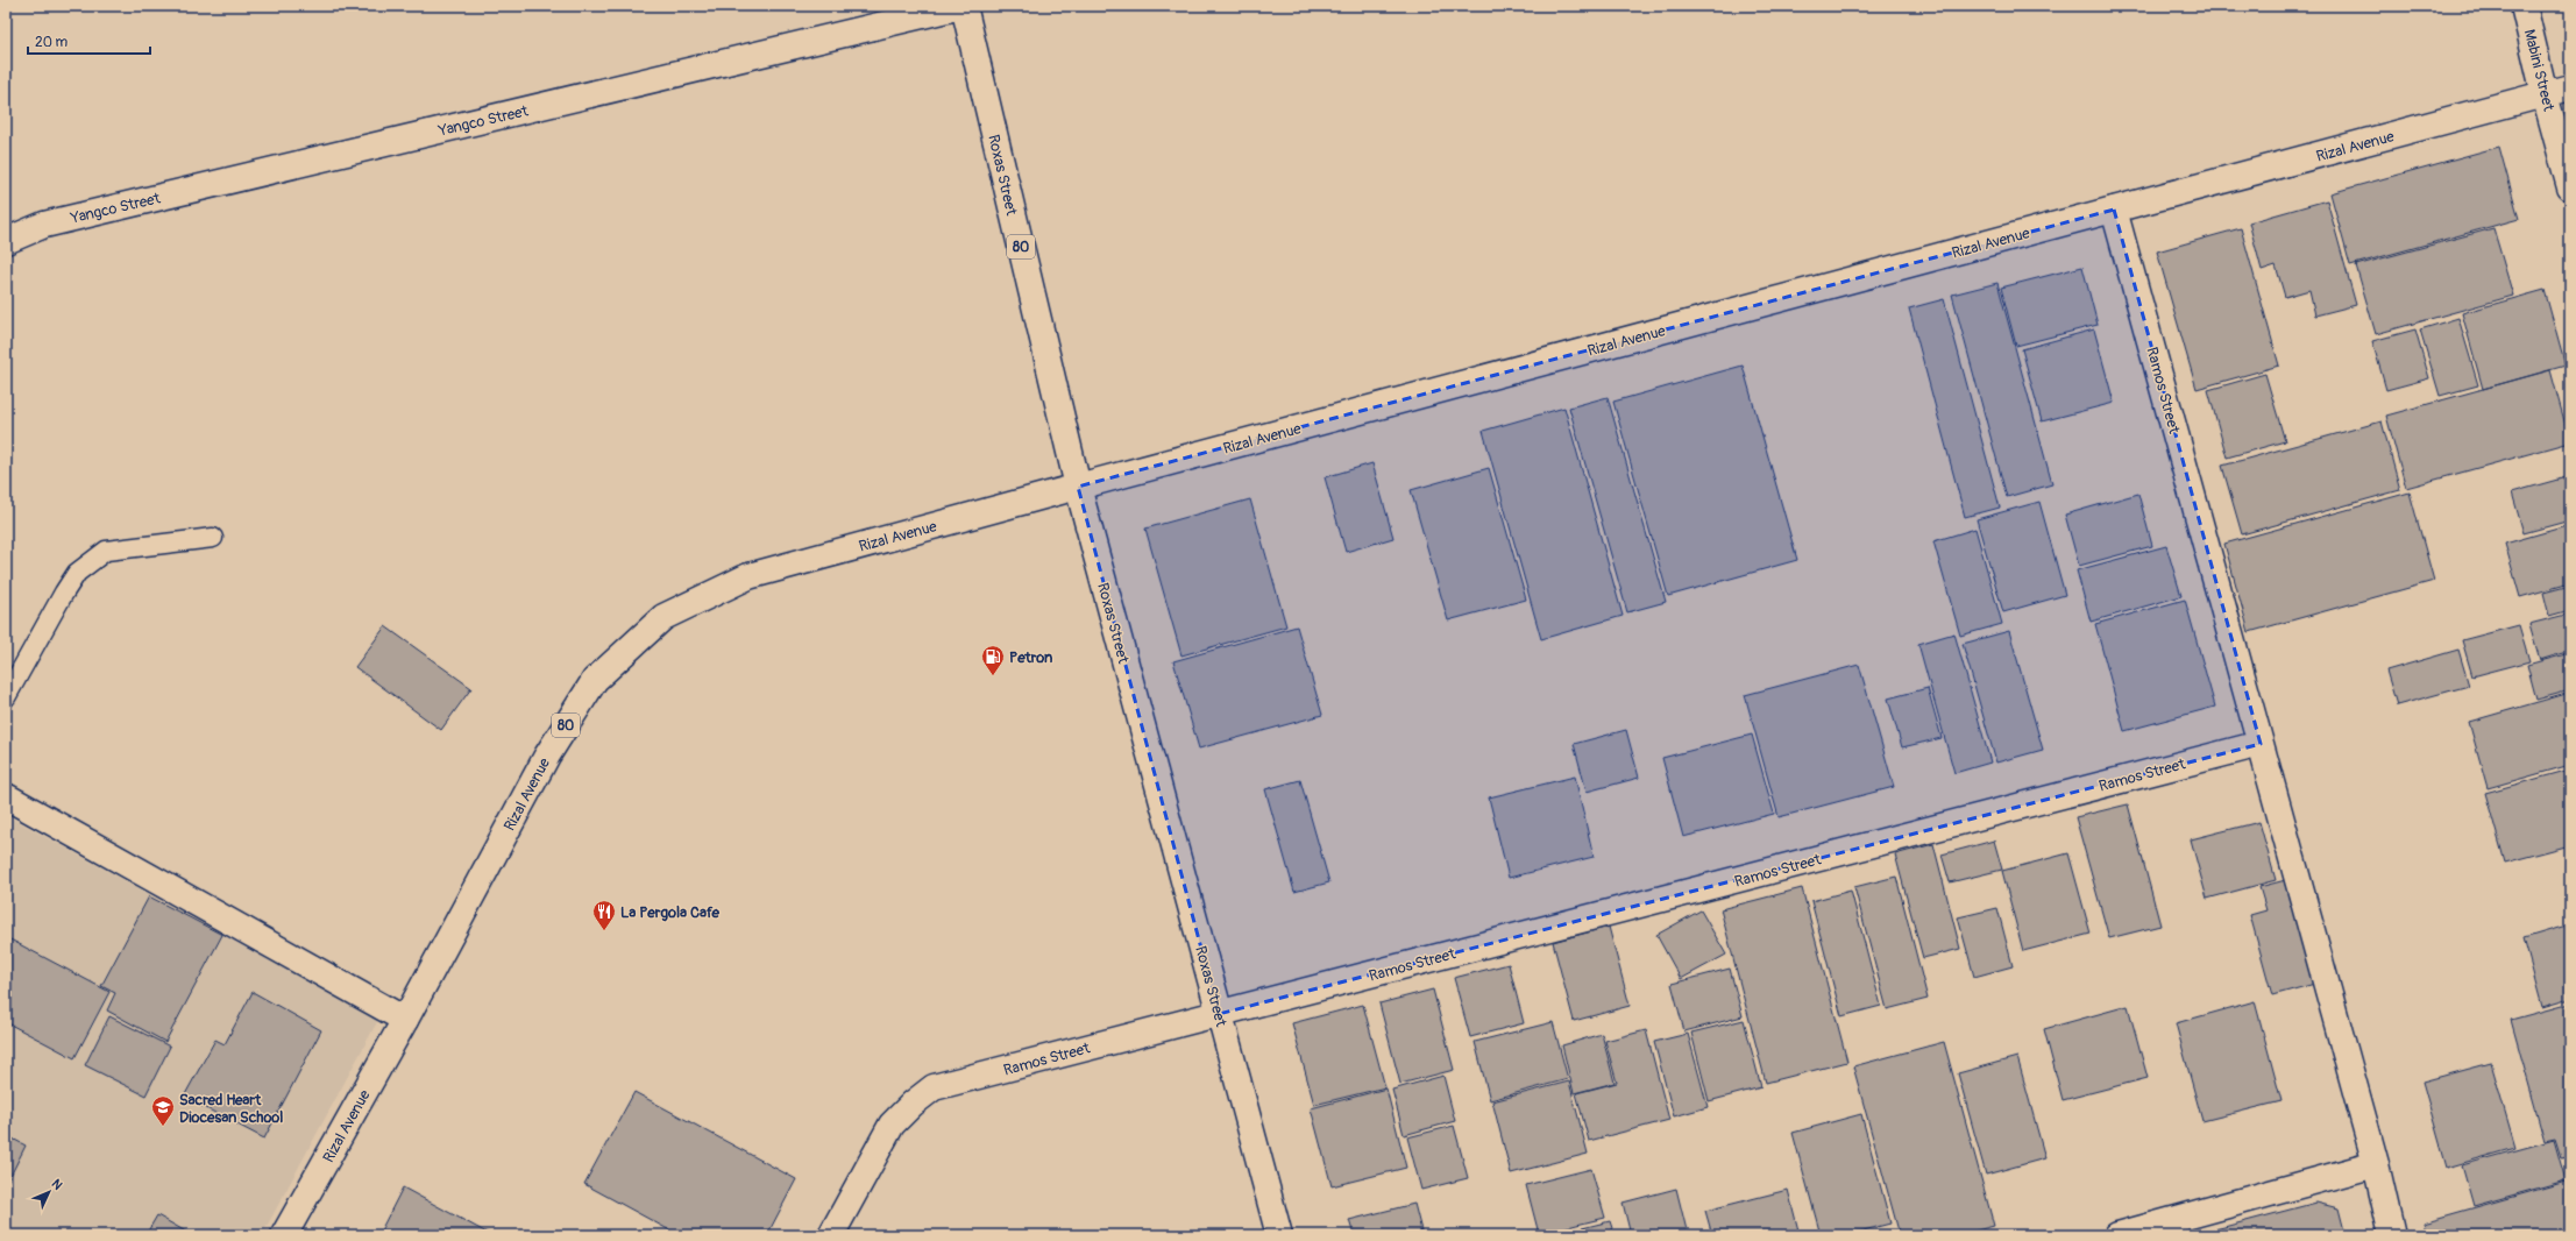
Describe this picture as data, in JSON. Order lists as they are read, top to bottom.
{
  "streets": {
    "main road": [
      "Mabini Street",
      "Yangco Street",
      "Rizal Avenue",
      "Roxas Street",
      "80",
      "Ramos Street"
    ]
  },
  "crossings": [
    ["Mabini Street", "Rizal Avenue"],
    ["Yangco Street", "Roxas Street"],
    ["Rizal Avenue", "Roxas Street"],
    ["Rizal Avenue", "Ramos Street"],
    ["Roxas Street", "Ramos Street"]
  ],
  "places": {
    "fuel station": ["Petron"],
    "restaurant": ["La Pergola Cafe"],
    "school or university": ["Sacred Heart Diocesan School"]
  },
  "scale_bar": "20 m",
  "north": "top right"
}
